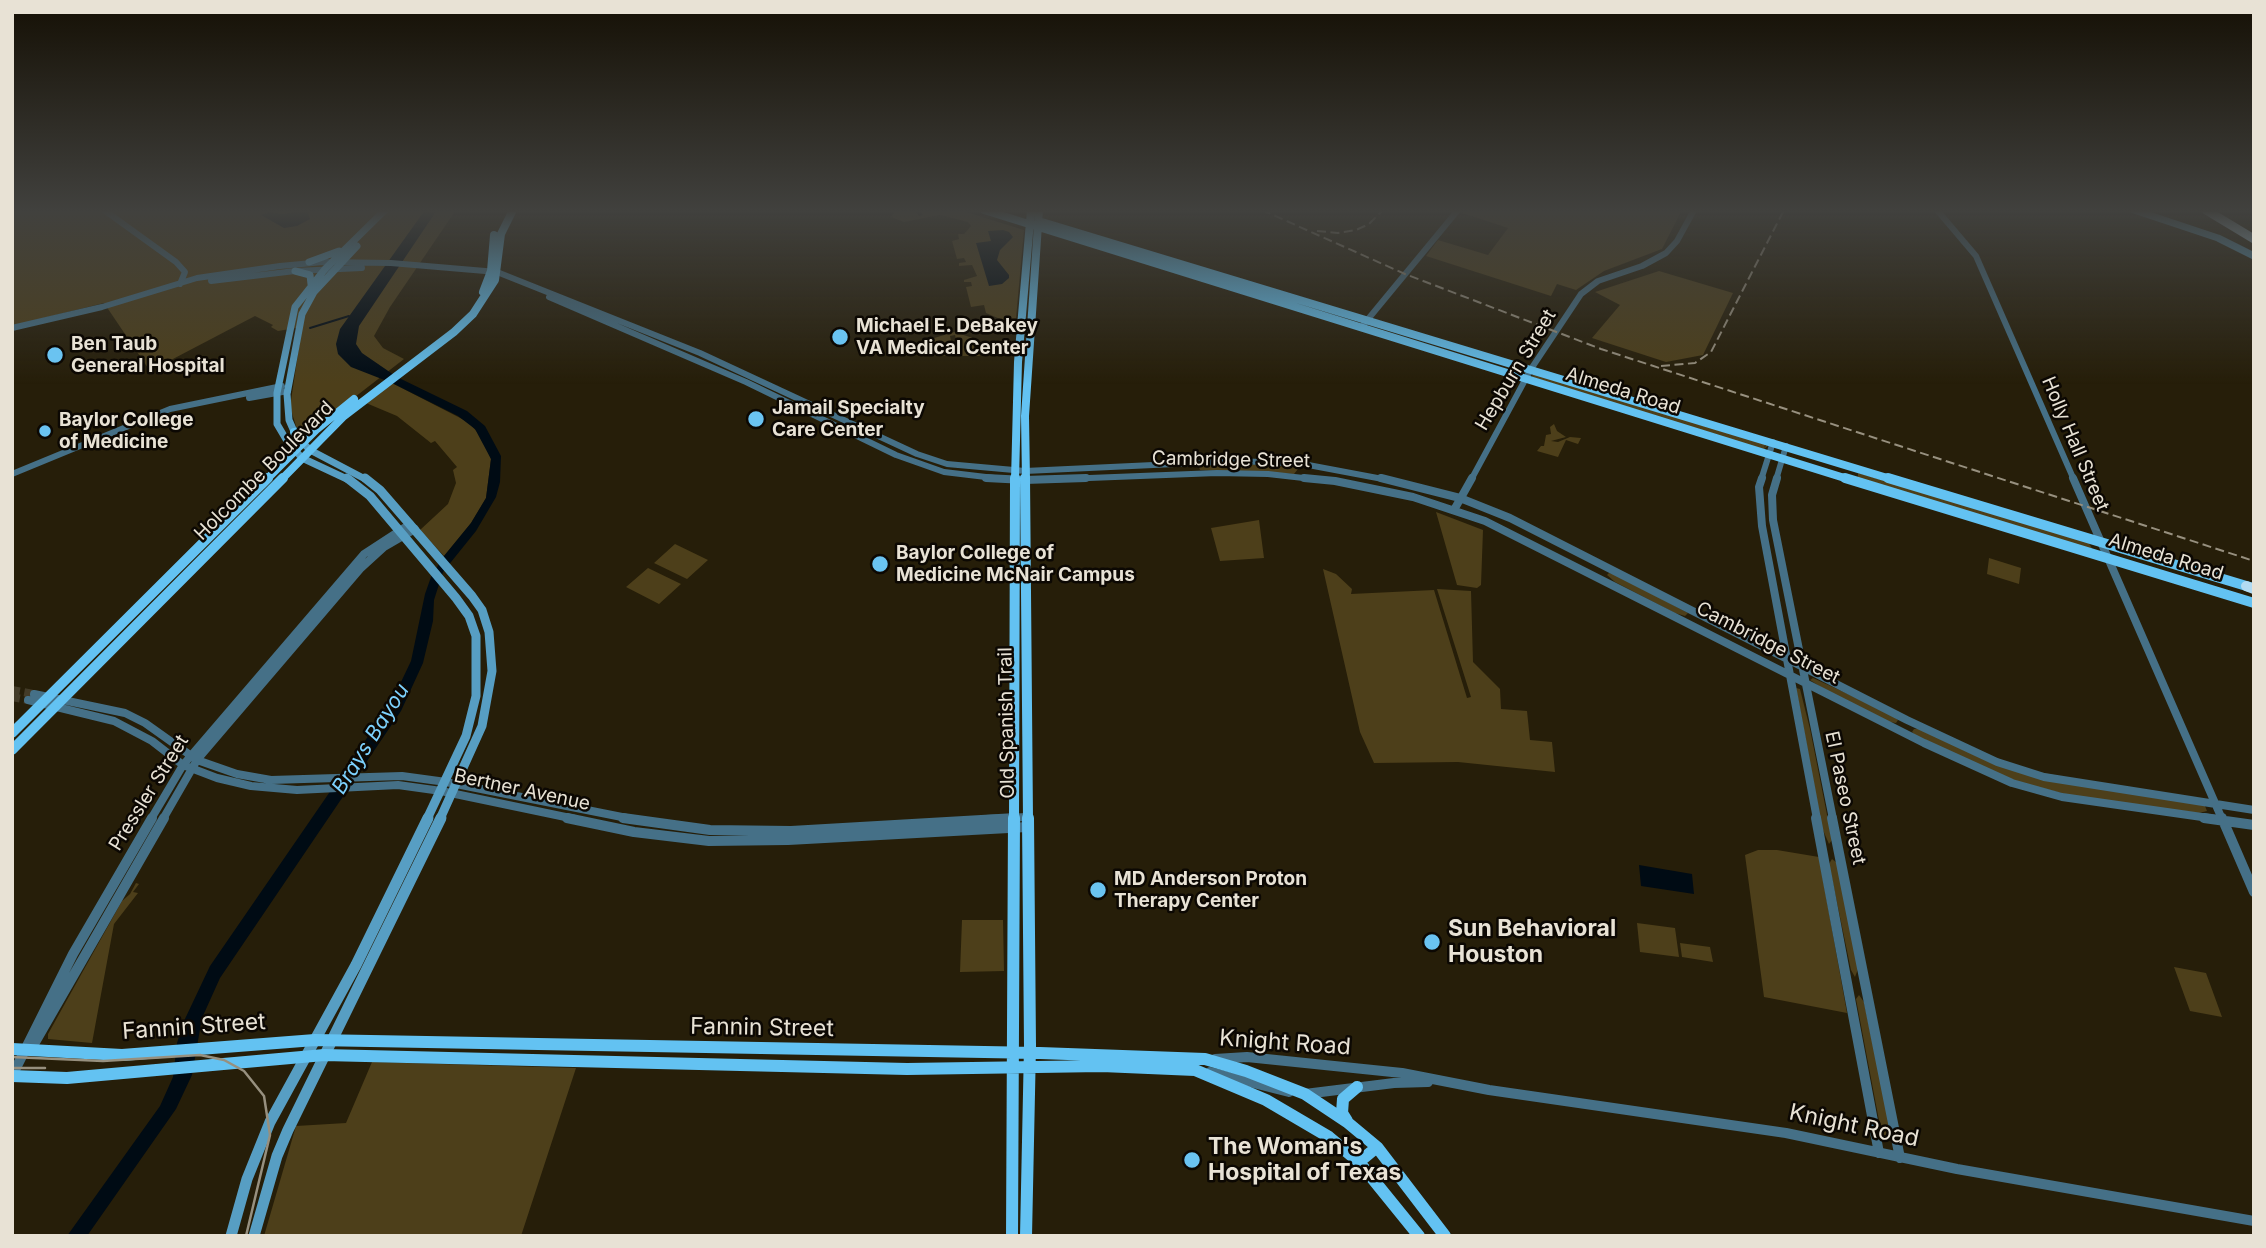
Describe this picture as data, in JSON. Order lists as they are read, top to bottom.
{
  "streets": {
    "main road": [
      "Almeda Road",
      "Holcombe Boulevard",
      "Old Spanish Trail",
      "Fannin Street"
    ],
    "street": [
      "Hepburn Street",
      "Holly Hall Street",
      "Cambridge Street",
      "Bertner Avenue",
      "Pressler Street",
      "El Paseo Street",
      "Knight Road"
    ]
  },
  "crossings": [
    ["Hepburn Street", "Almeda Road"],
    ["Hepburn Street", "Cambridge Street"],
    ["Almeda Road", "Holly Hall Street"],
    ["Almeda Road", "El Paseo Street"],
    ["Holly Hall Street", "Cambridge Street"],
    ["Cambridge Street", "Holcombe Boulevard"],
    ["Cambridge Street", "Old Spanish Trail"],
    ["Cambridge Street", "El Paseo Street"],
    ["Holcombe Boulevard", "Bertner Avenue"],
    ["Old Spanish Trail", "Bertner Avenue"],
    ["Old Spanish Trail", "Fannin Street"],
    ["Bertner Avenue", "Pressler Street"],
    ["Pressler Street", "Fannin Street"],
    ["El Paseo Street", "Knight Road"],
    ["Fannin Street", "Knight Road"]
  ],
  "water": ["Brays Bayou"],
  "places": [
    "Michael E. DeBakey VA Medical Center",
    "Ben Taub General Hospital",
    "Jamail Specialty Care Center",
    "Baylor College of Medicine",
    "Baylor College of Medicine McNair Campus",
    "MD Anderson Proton Therapy Center",
    "Sun Behavioral Houston",
    "The Woman's Hospital of Texas"
  ]
}
